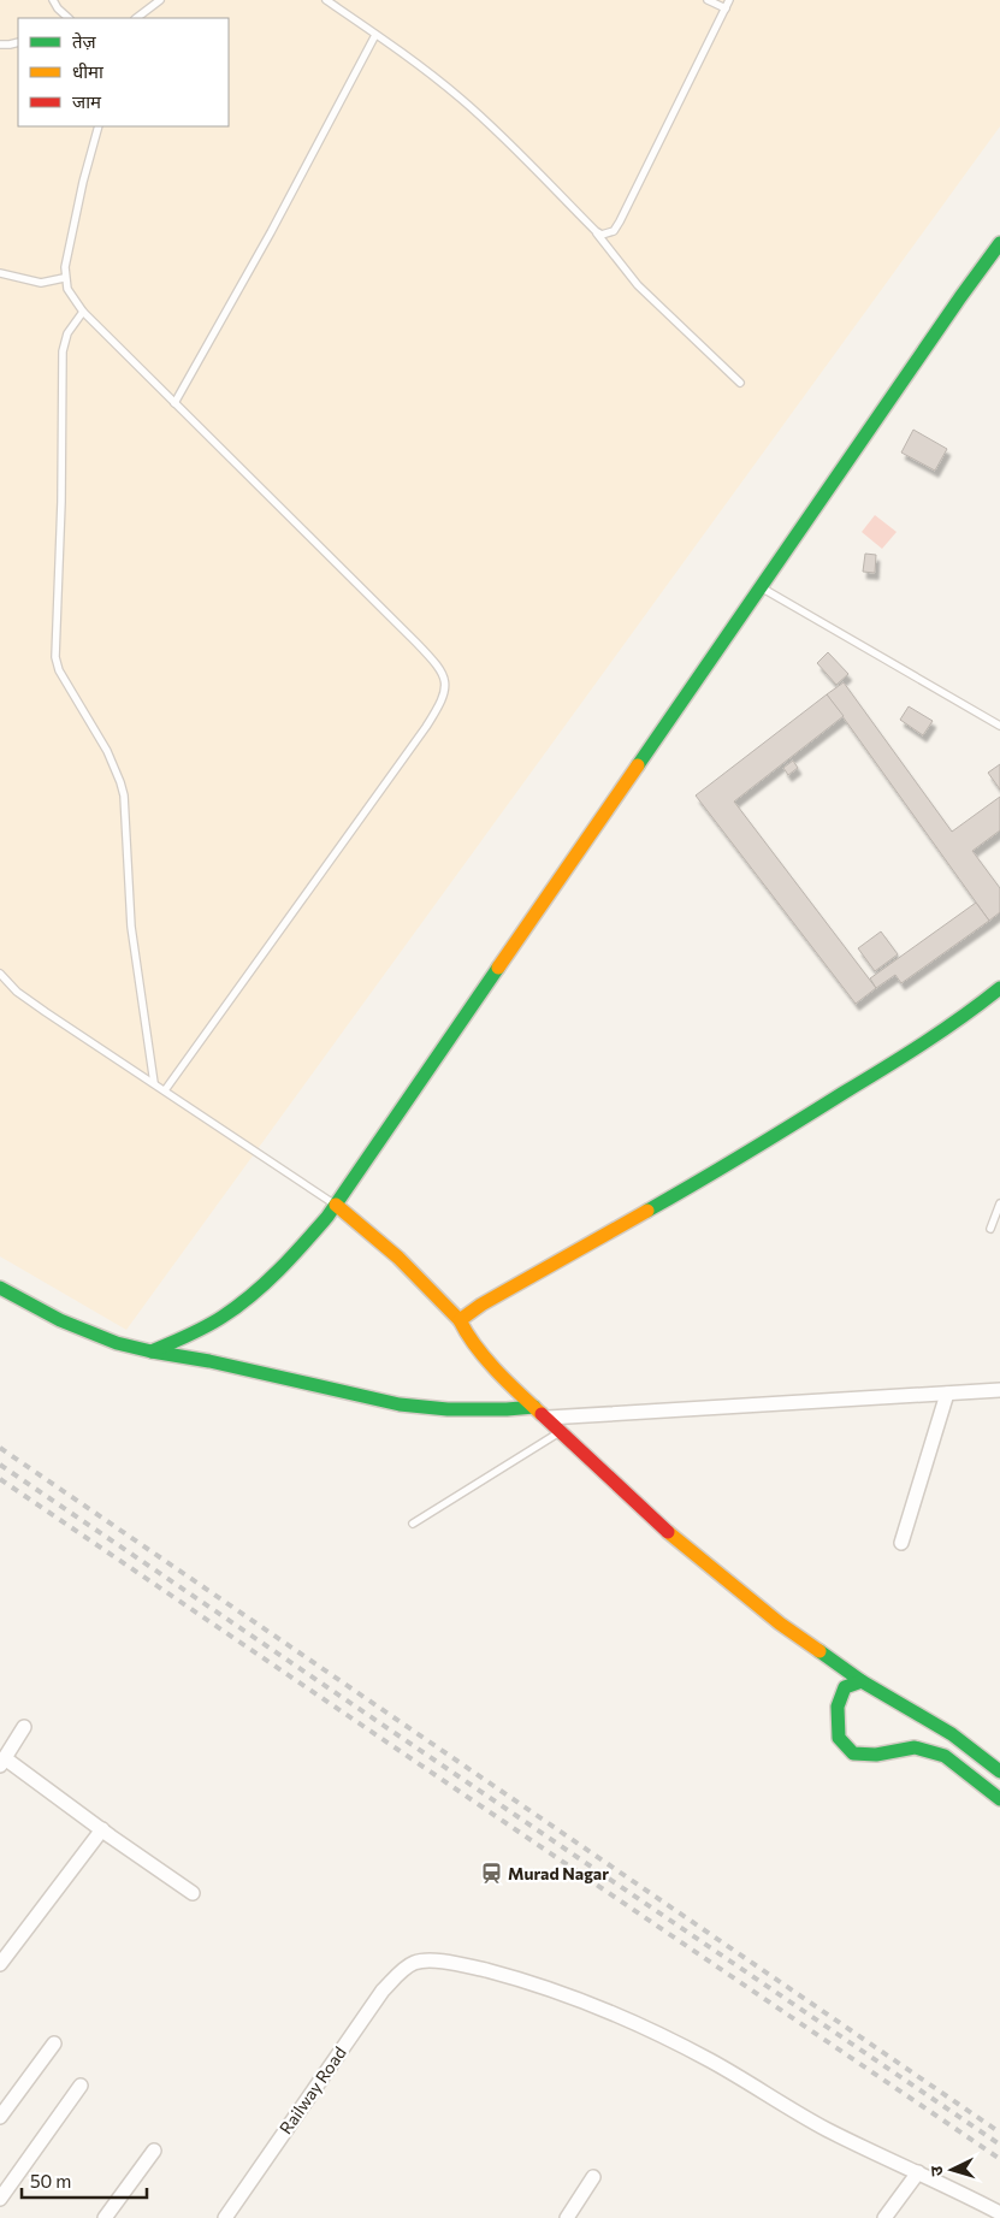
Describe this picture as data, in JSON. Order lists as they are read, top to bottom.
{
  "streets": {
    "street": ["Railway Road"]
  },
  "places": {
    "station": ["Murad Nagar"]
  },
  "legend": ["तेज़", "धीमा", "जाम"],
  "scale_bar": "50 m",
  "north": "left"
}
